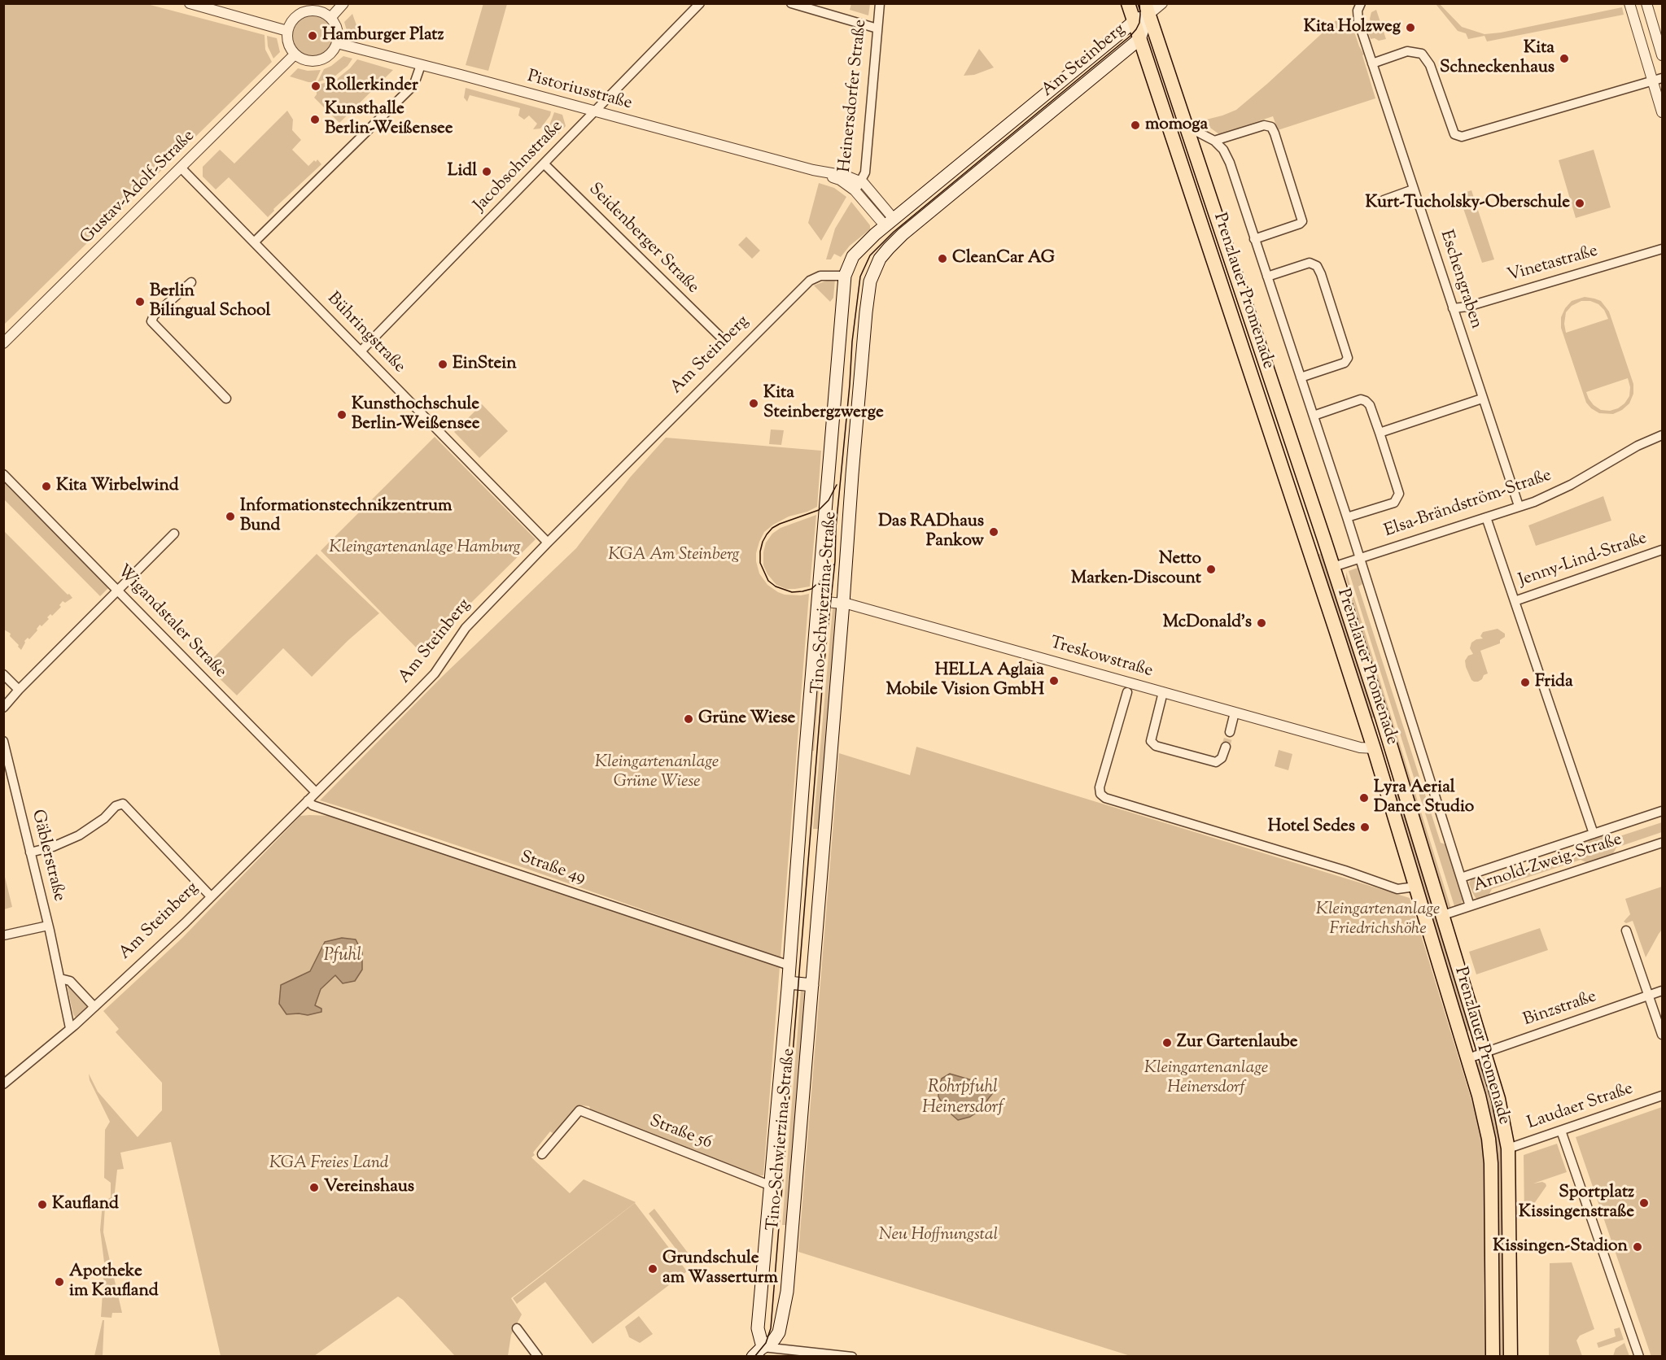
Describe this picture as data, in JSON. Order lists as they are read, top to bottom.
{
  "streets": {
    "main road": ["Am Steinberg", "Prenzlauer Promenade", "Tino-Schwierzina-Straße"],
    "street": [
      "Pistoriusstraße",
      "Heinersdorfer Straße",
      "Jacobsohnstraße",
      "Gustav-Adolf-Straße",
      "Seidenberger Straße",
      "Vinetastraße",
      "Eschengraben",
      "Bühringstraße",
      "Elsa-Brändström-Straße",
      "Jenny-Lind-Straße",
      "Wigandstaler Straße",
      "Treskowstraße",
      "Gäblerstraße",
      "Arnold-Zweig-Straße",
      "Straße 49",
      "Binzstraße",
      "Laudaer Straße",
      "Straße 56"
    ]
  },
  "crossings": [
    ["Am Steinberg", "Pistoriusstraße"],
    ["Am Steinberg", "Prenzlauer Promenade"],
    ["Am Steinberg", "Bühringstraße"],
    ["Am Steinberg", "Tino-Schwierzina-Straße"],
    ["Am Steinberg", "Wigandstaler Straße"],
    ["Am Steinberg", "Gäblerstraße"],
    ["Am Steinberg", "Straße 49"],
    ["Pistoriusstraße", "Heinersdorfer Straße"],
    ["Pistoriusstraße", "Jacobsohnstraße"],
    ["Pistoriusstraße", "Gustav-Adolf-Straße"],
    ["Pistoriusstraße", "Tino-Schwierzina-Straße"],
    ["Jacobsohnstraße", "Seidenberger Straße"],
    ["Jacobsohnstraße", "Bühringstraße"],
    ["Gustav-Adolf-Straße", "Bühringstraße"],
    ["Vinetastraße", "Eschengraben"],
    ["Eschengraben", "Elsa-Brändström-Straße"],
    ["Prenzlauer Promenade", "Elsa-Brändström-Straße"],
    ["Prenzlauer Promenade", "Treskowstraße"],
    ["Prenzlauer Promenade", "Arnold-Zweig-Straße"],
    ["Prenzlauer Promenade", "Binzstraße"],
    ["Prenzlauer Promenade", "Laudaer Straße"],
    ["Tino-Schwierzina-Straße", "Treskowstraße"],
    ["Tino-Schwierzina-Straße", "Straße 49"],
    ["Tino-Schwierzina-Straße", "Straße 56"]
  ],
  "water": ["Pfuhl", "Rohrpfuhl Heinersdorf"],
  "parks": [
    "Kleingartenanlage Hamburg",
    "KGA Am Steinberg",
    "Kleingartenanlage Grüne Wiese",
    "Kleingartenanlage Friedrichshöhe",
    "Kleingartenanlage Heinersdorf",
    "KGA Freies Land",
    "Neu Hoffnungstal"
  ],
  "places": [
    "Kita Holzweg",
    "Hamburger Platz",
    "Kita Schneckenhaus",
    "Rollerkinder",
    "Kunsthalle Berlin-Weißensee",
    "momoga",
    "Lidl",
    "Kurt-Tucholsky-Oberschule",
    "CleanCar AG",
    "Berlin Bilingual School",
    "EinStein",
    "Kita Steinbergzwerge",
    "Kunsthochschule Berlin-Weißensee",
    "Kita Wirbelwind",
    "Informationstechnikzentrum Bund",
    "Das RADhaus Pankow",
    "Netto Marken-Discount",
    "McDonald's",
    "HELLA Aglaia Mobile Vision GmbH",
    "Frida",
    "Grüne Wiese",
    "Lyra Aerial Dance Studio",
    "Hotel Sedes",
    "Zur Gartenlaube",
    "Vereinshaus",
    "Sportplatz Kissingenstraße",
    "Kaufland",
    "Kissingen-Stadion",
    "Grundschule am Wasserturm",
    "Apotheke im Kaufland"
  ]
}
